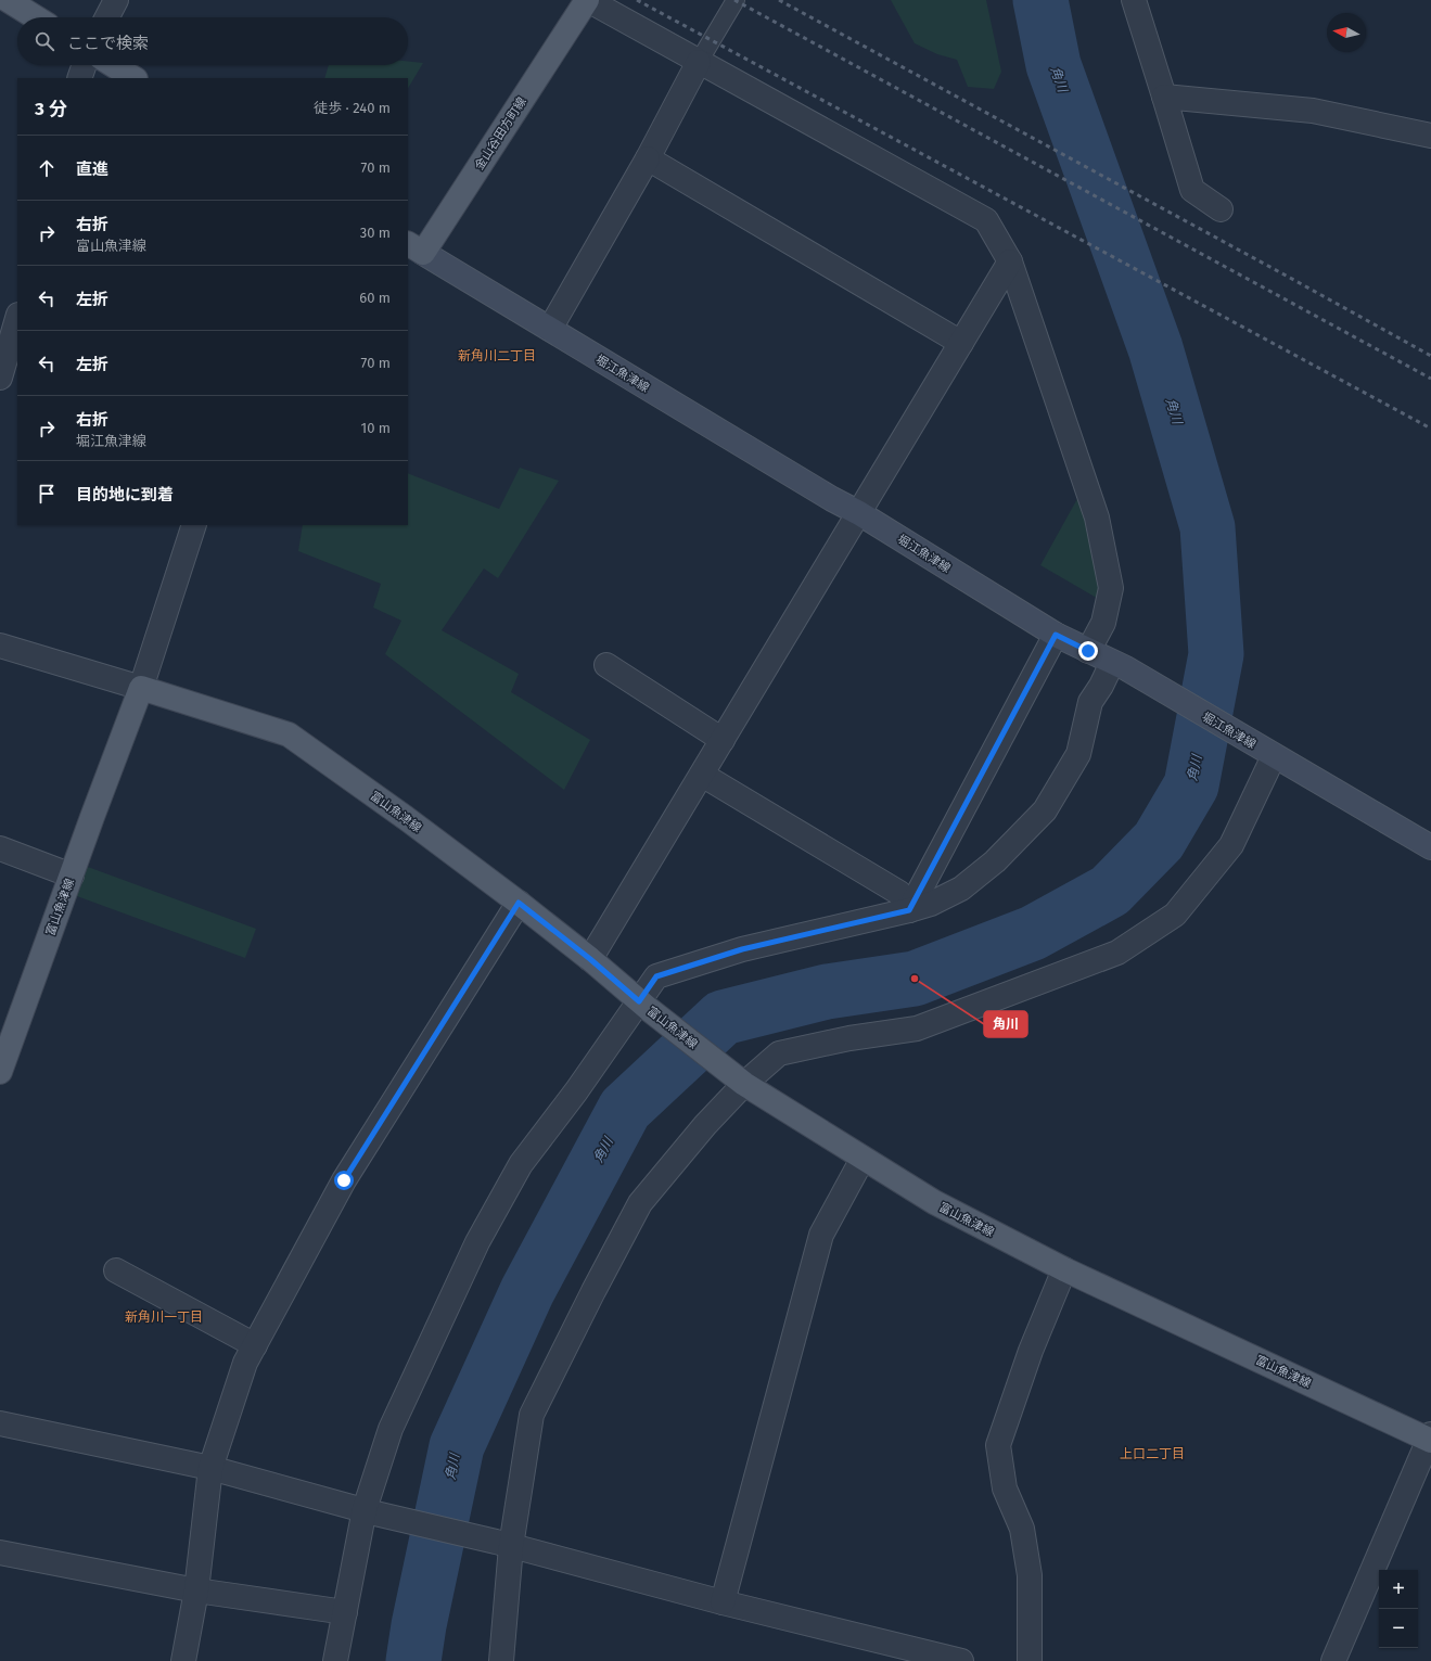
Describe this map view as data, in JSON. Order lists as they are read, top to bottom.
{
  "streets": {
    "main road": ["金山谷田方町線", "堀江魚津線", "富山魚津線"]
  },
  "crossings": [
    ["金山谷田方町線", "堀江魚津線"]
  ],
  "districts": ["新角川二丁目", "新角川一丁目", "上口二丁目"],
  "water": ["角川"],
  "places": ["角川"],
  "north": "left",
  "page": {
    "search": "ここで検索",
    "heading": ["3 分", "徒歩 · 240 m"],
    "list": [
      ["直進", "70 m"],
      ["右折", "富山魚津線", "30 m"],
      ["左折", "60 m"],
      ["左折", "70 m"],
      ["右折", "堀江魚津線", "10 m"],
      "目的地に到着"
    ],
    "map_buttons": ["+", "−"]
  }
}
